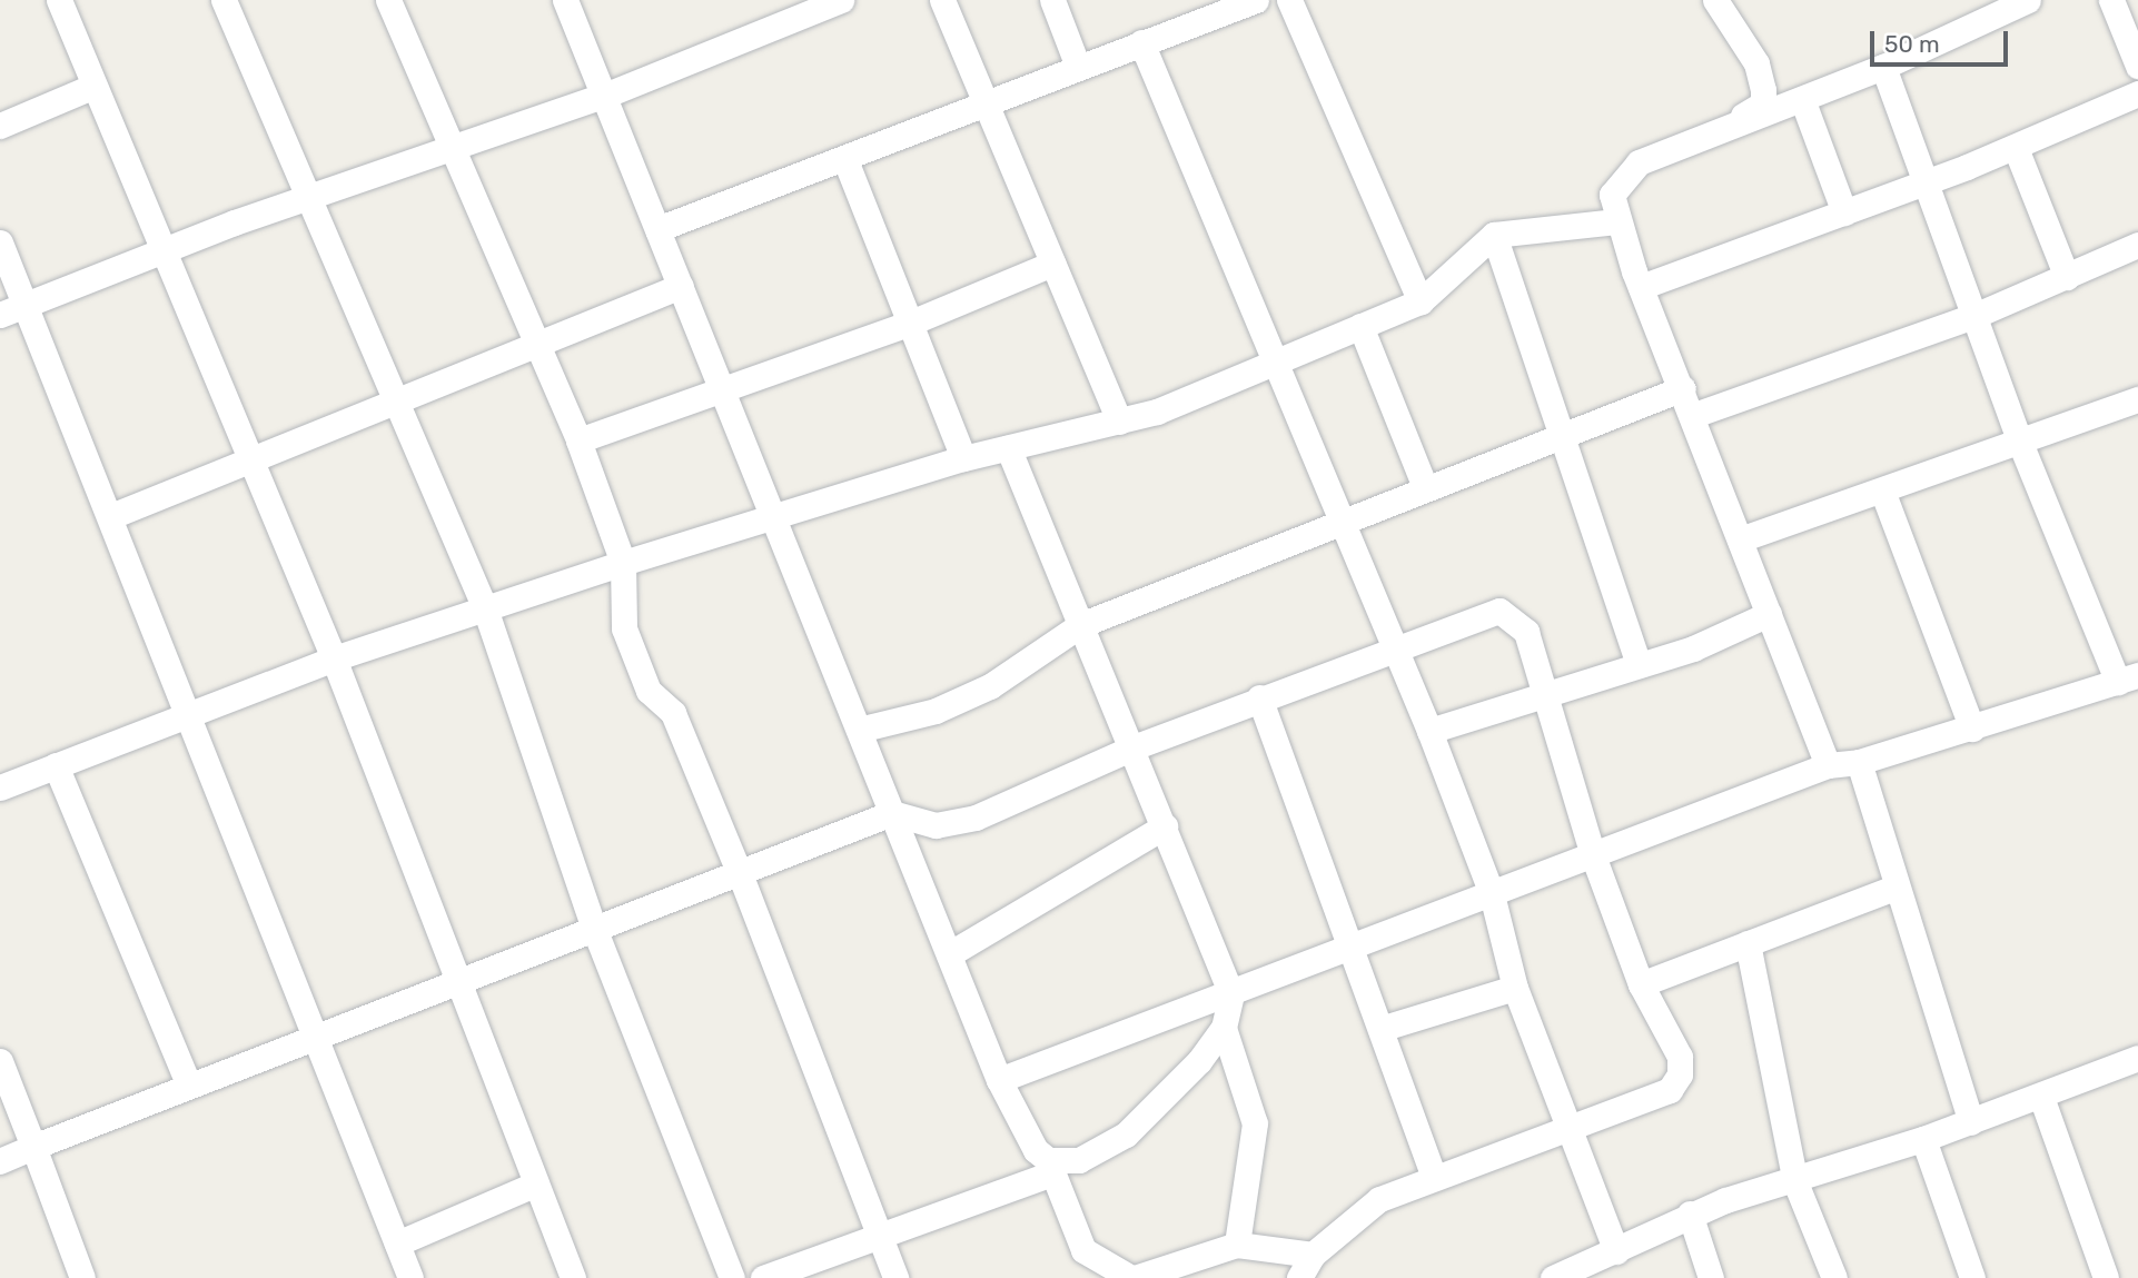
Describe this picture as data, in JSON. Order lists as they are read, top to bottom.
{
  "scale_bar": "50 m"
}
